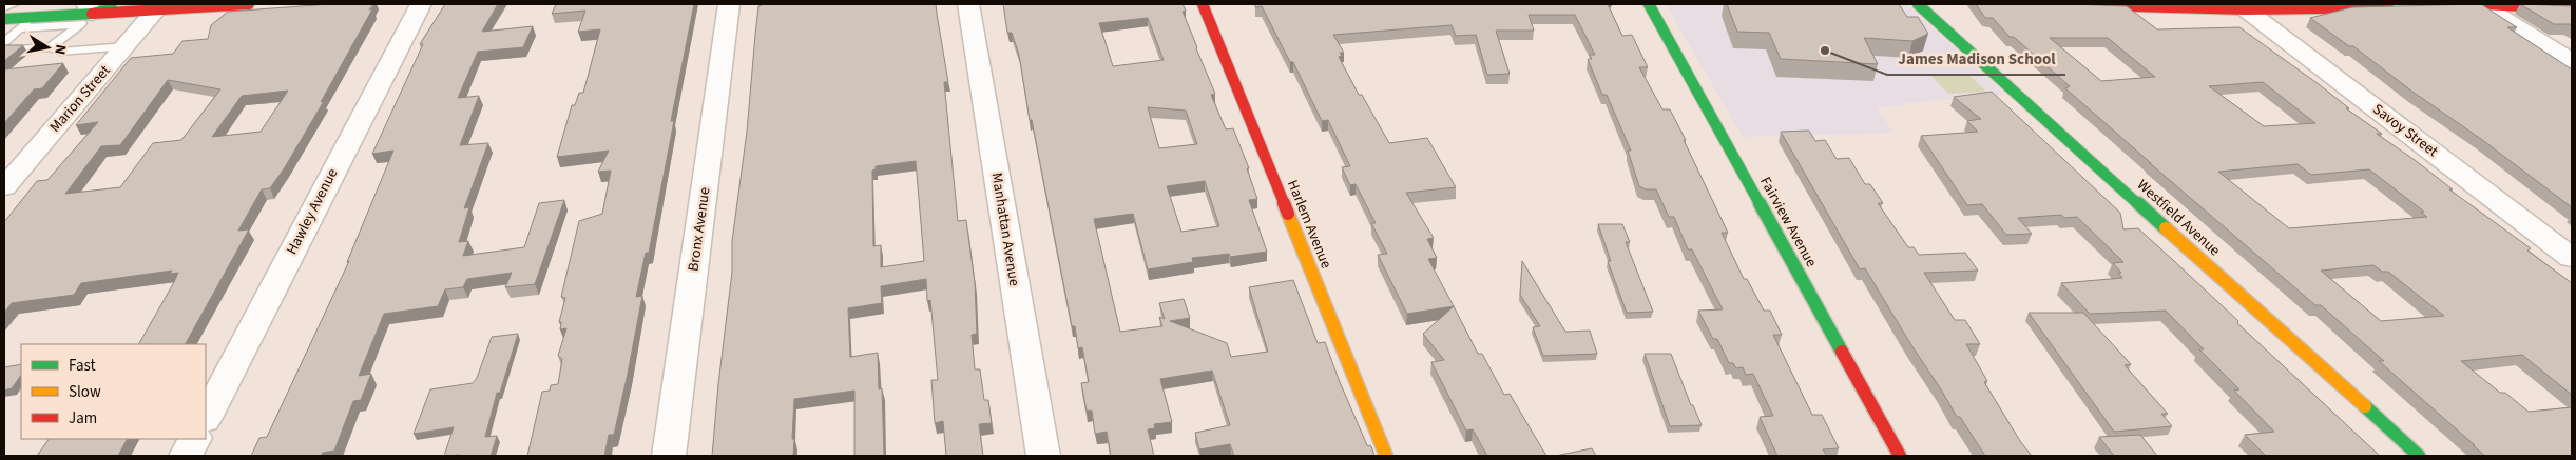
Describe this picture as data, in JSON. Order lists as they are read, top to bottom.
{
  "streets": {
    "street": [
      "Marion Street",
      "Savoy Street",
      "Hawley Avenue",
      "Westfield Avenue",
      "Fairview Avenue",
      "Harlem Avenue",
      "Bronx Avenue",
      "Manhattan Avenue"
    ]
  },
  "places": ["James Madison School"],
  "legend": ["Fast", "Slow", "Jam"],
  "north": "right"
}
